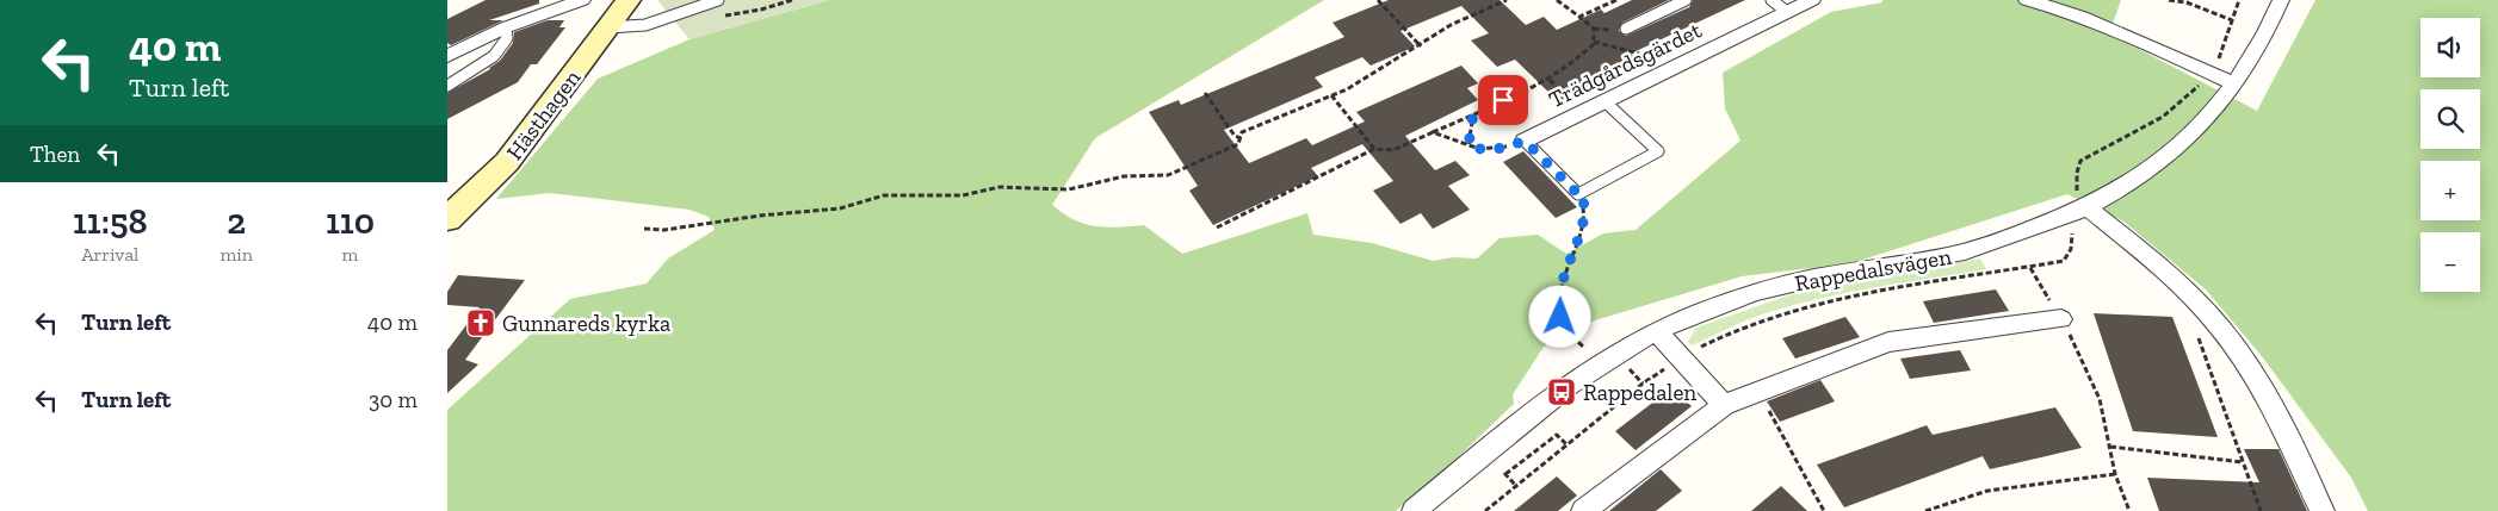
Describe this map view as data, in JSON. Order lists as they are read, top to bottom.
{
  "streets": {
    "street": ["Trädgårdsgärdet", "Hästhagen", "Rappedalsvägen"]
  },
  "places": {
    "church": ["Gunnareds kyrka"],
    "bus stop": ["Rappedalen"]
  },
  "page": {
    "turn": ["40 m", "Turn left"],
    "map_buttons": ["+", "−"],
    "then": "Then",
    "eta": [
      "11:58",
      "Arrival",
      "2",
      "min",
      "110",
      "m"
    ],
    "list": [
      {
        "name": "Turn left",
        "value": "40 m"
      },
      {
        "name": "Turn left",
        "value": "30 m"
      }
    ]
  }
}
